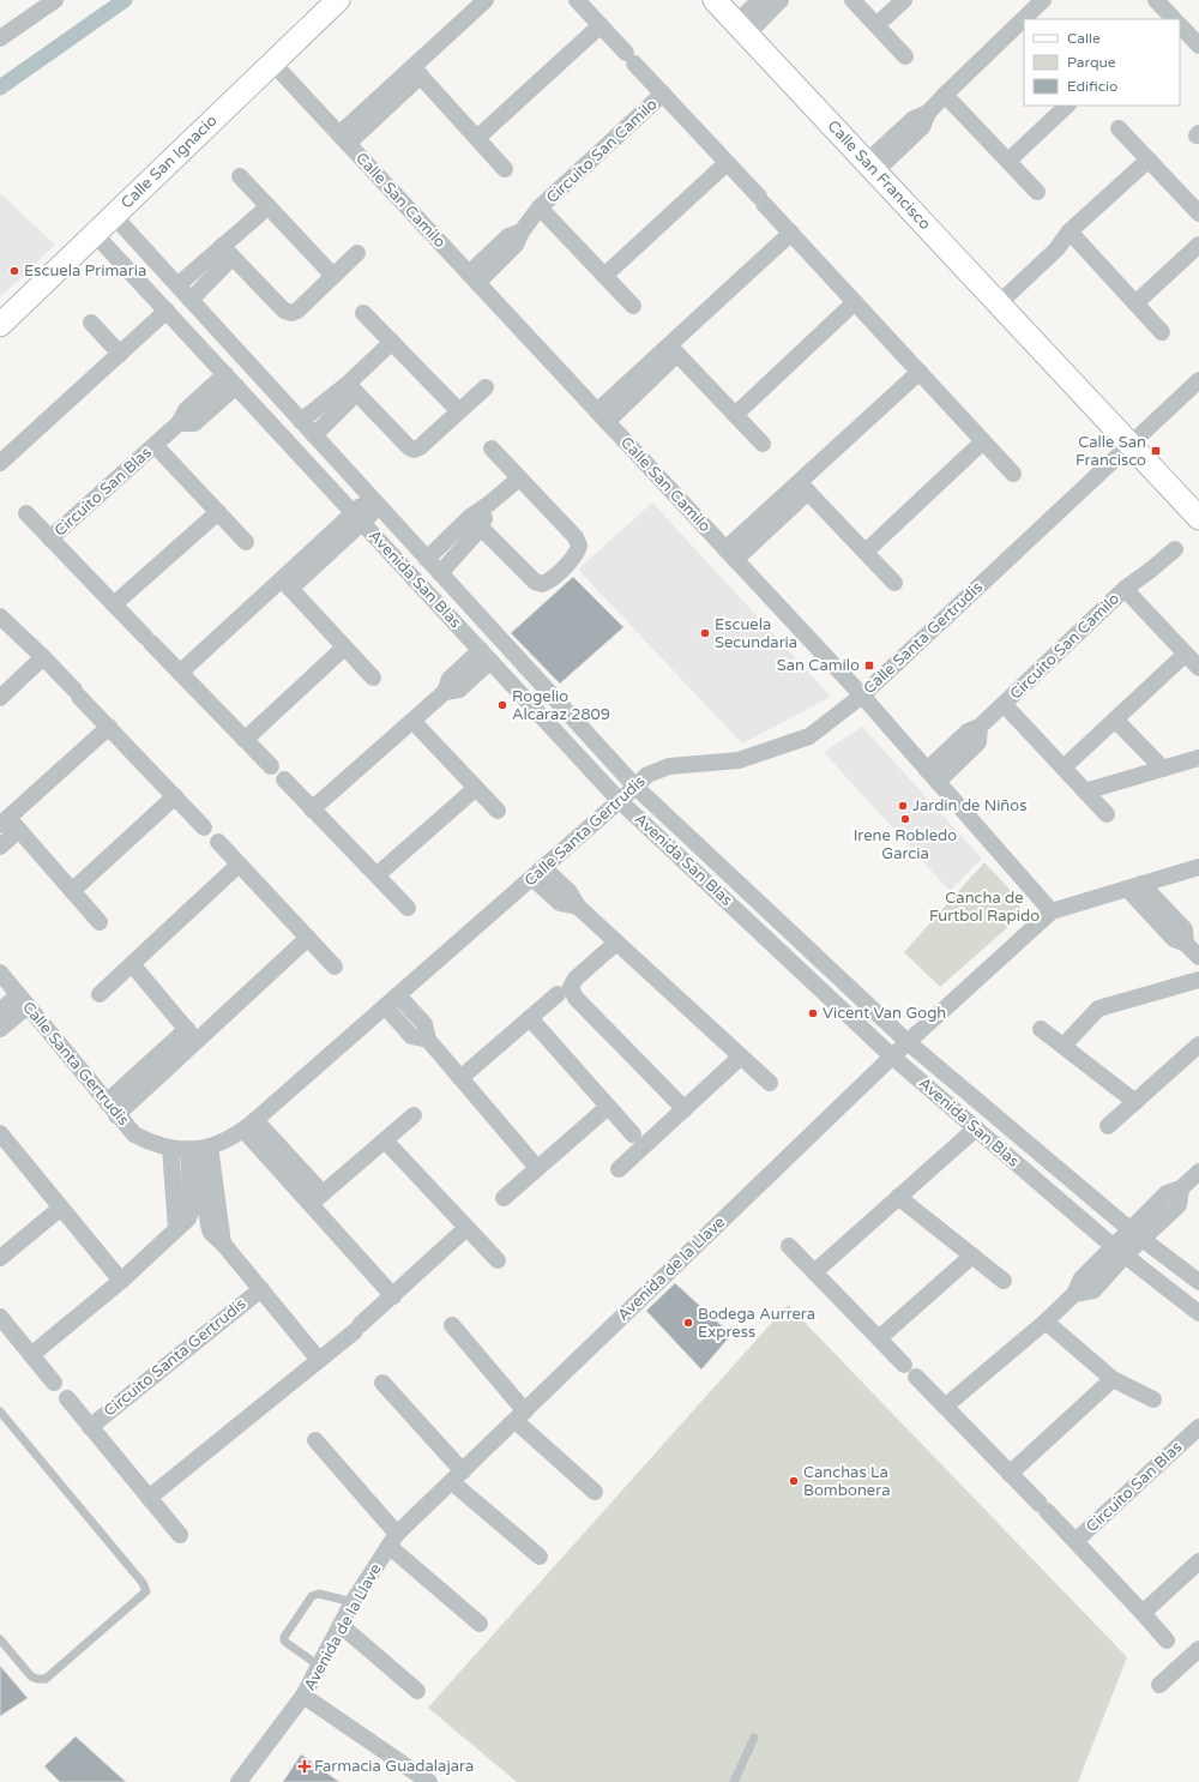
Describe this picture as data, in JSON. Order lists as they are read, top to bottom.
{
  "streets": {
    "street": [
      "Circuito San Camilo",
      "Calle San Ignacio",
      "Calle San Francisco",
      "Calle San Camilo",
      "Circuito San Blas",
      "Avenida San Blas",
      "Calle Santa Gertrudis",
      "Avenida de la Llave",
      "Circuito Santa Gertrudis"
    ]
  },
  "crossings": [
    ["Circuito San Camilo", "Calle San Camilo"],
    ["Calle San Ignacio", "Calle San Camilo"],
    ["Calle San Ignacio", "Avenida San Blas"],
    ["Calle San Francisco", "Calle Santa Gertrudis"],
    ["Calle San Camilo", "Calle Santa Gertrudis"],
    ["Calle San Camilo", "Avenida de la Llave"],
    ["Circuito San Blas", "Avenida San Blas"],
    ["Avenida San Blas", "Calle Santa Gertrudis"],
    ["Avenida San Blas", "Avenida de la Llave"],
    ["Calle Santa Gertrudis", "Circuito Santa Gertrudis"]
  ],
  "parks": ["Cancha de Furtbol Rapido"],
  "places": {
    "other": [
      "Escuela Primaria",
      "Escuela Secundaria",
      "Rogelio Alcaraz 2809",
      "Jardin de Niños",
      "Irene Robledo Garcia",
      "Vicent Van Gogh",
      "Bodega Aurrera Express",
      "Canchas La Bombonera"
    ],
    "transit": ["Calle San Francisco", "San Camilo"],
    "health": ["Farmacia Guadalajara"]
  },
  "legend": ["Calle", "Parque", "Edificio"]
}
